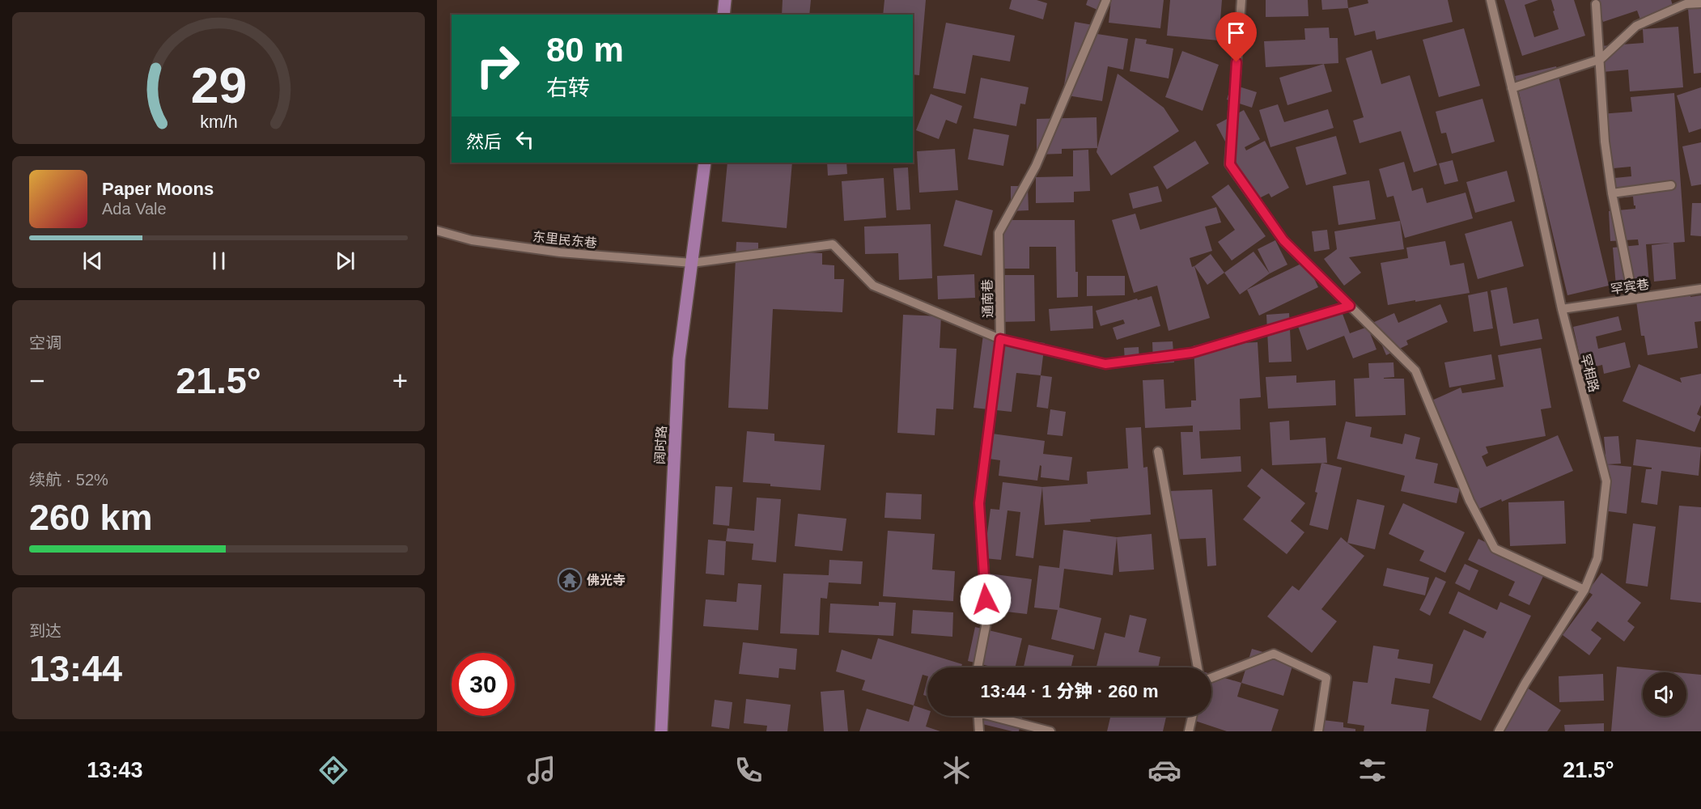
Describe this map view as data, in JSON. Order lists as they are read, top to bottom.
{
  "streets": {
    "main road": ["阔时路"],
    "street": [
      "东里民东巷",
      "罕宾巷",
      "通南巷",
      "罕相路"
    ]
  },
  "crossings": [
    ["东里民东巷", "通南巷"],
    ["东里民东巷", "阔时路"],
    ["罕宾巷", "罕相路"]
  ],
  "places": {
    "temple": ["佛光寺"]
  },
  "page": {
    "turn": ["80 m", "右转"],
    "then": "然后",
    "song": ["Paper Moons", "Ada Vale"],
    "tile": [
      "空调",
      ["续航 · 52%", "260 km"],
      ["到达", "13:44"]
    ],
    "heat": ["−", "21.5°", "+"],
    "limit": "30",
    "trip": "13:44 · 1 分钟 · 260 m",
    "tabs": ["13:43", "21.5°"],
    "gauge": ["29", "km/h"]
  }
}
